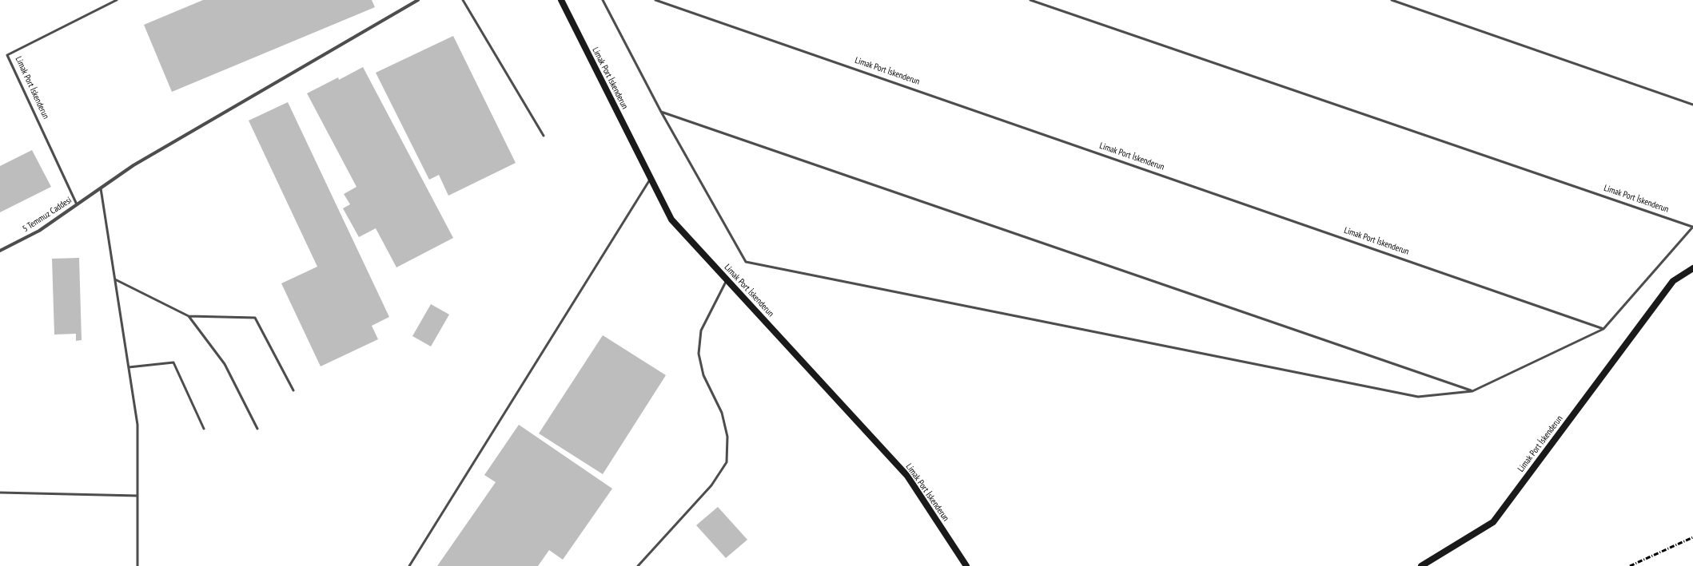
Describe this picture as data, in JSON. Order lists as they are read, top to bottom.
{
  "streets": {
    "street": ["Limak Port İskenderun", "5 Temmuz Caddesi"]
  },
  "crossings": [
    ["Limak Port İskenderun", "5 Temmuz Caddesi"]
  ]
}
